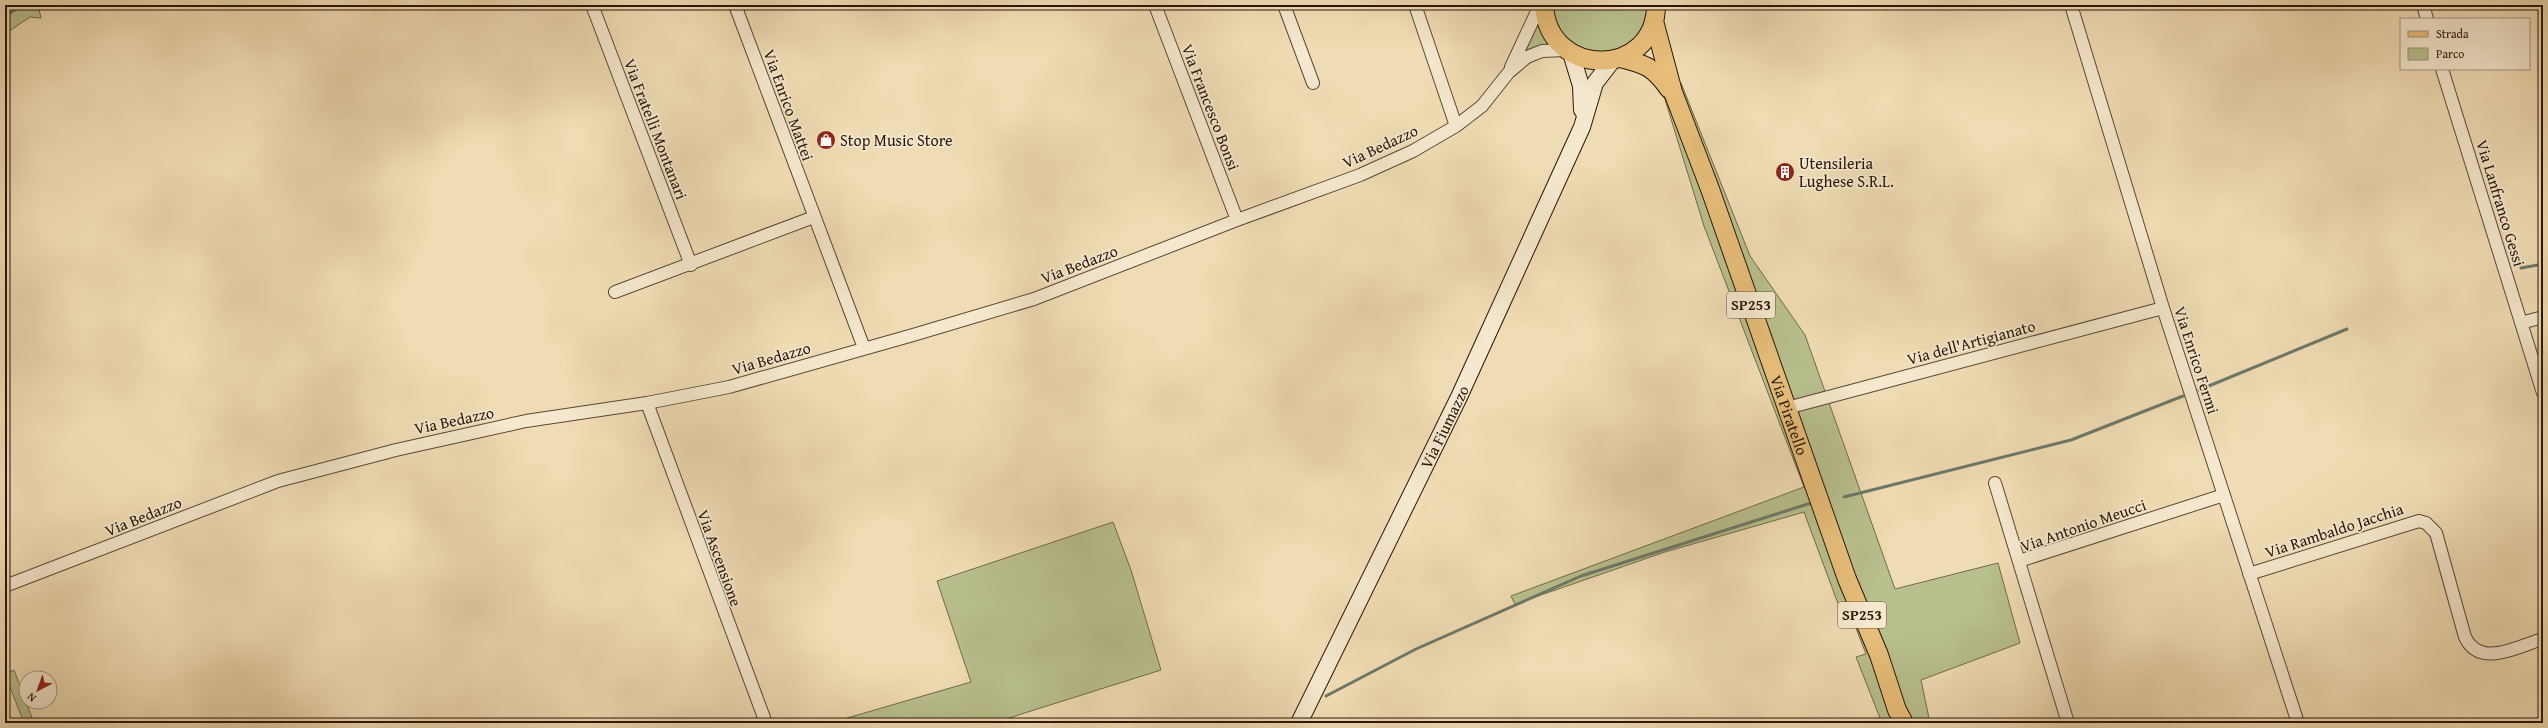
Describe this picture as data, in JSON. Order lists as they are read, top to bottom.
{
  "streets": {
    "main road": ["SP253", "Via Piratello"],
    "street": [
      "Via Enrico Mattei",
      "Via Francesco Bonsi",
      "Via Fratelli Montanari",
      "Via Bedazzo",
      "Via Lanfranco Gessi",
      "Via dell'Artigianato",
      "Via Enrico Fermi",
      "Via Fiumazzo",
      "Via Antonio Meucci",
      "Via Rambaldo Jacchia",
      "Via Ascensione"
    ]
  },
  "crossings": [
    ["Via Enrico Mattei", "Via Bedazzo"],
    ["Via Francesco Bonsi", "Via Bedazzo"],
    ["Via Bedazzo", "SP253"],
    ["Via Bedazzo", "Via Fiumazzo"],
    ["Via Bedazzo", "Via Ascensione"],
    ["SP253", "Via Piratello"],
    ["SP253", "Via Fiumazzo"],
    ["Via dell'Artigianato", "Via Enrico Fermi"],
    ["Via dell'Artigianato", "Via Piratello"],
    ["Via Enrico Fermi", "Via Antonio Meucci"],
    ["Via Enrico Fermi", "Via Rambaldo Jacchia"],
    ["Via Piratello", "Via Fiumazzo"]
  ],
  "places": {
    "shop": ["Stop Music Store"],
    "building": ["Utensileria Lughese S.R.L."]
  },
  "legend": ["Strada", "Parco"],
  "north": "bottom left"
}
